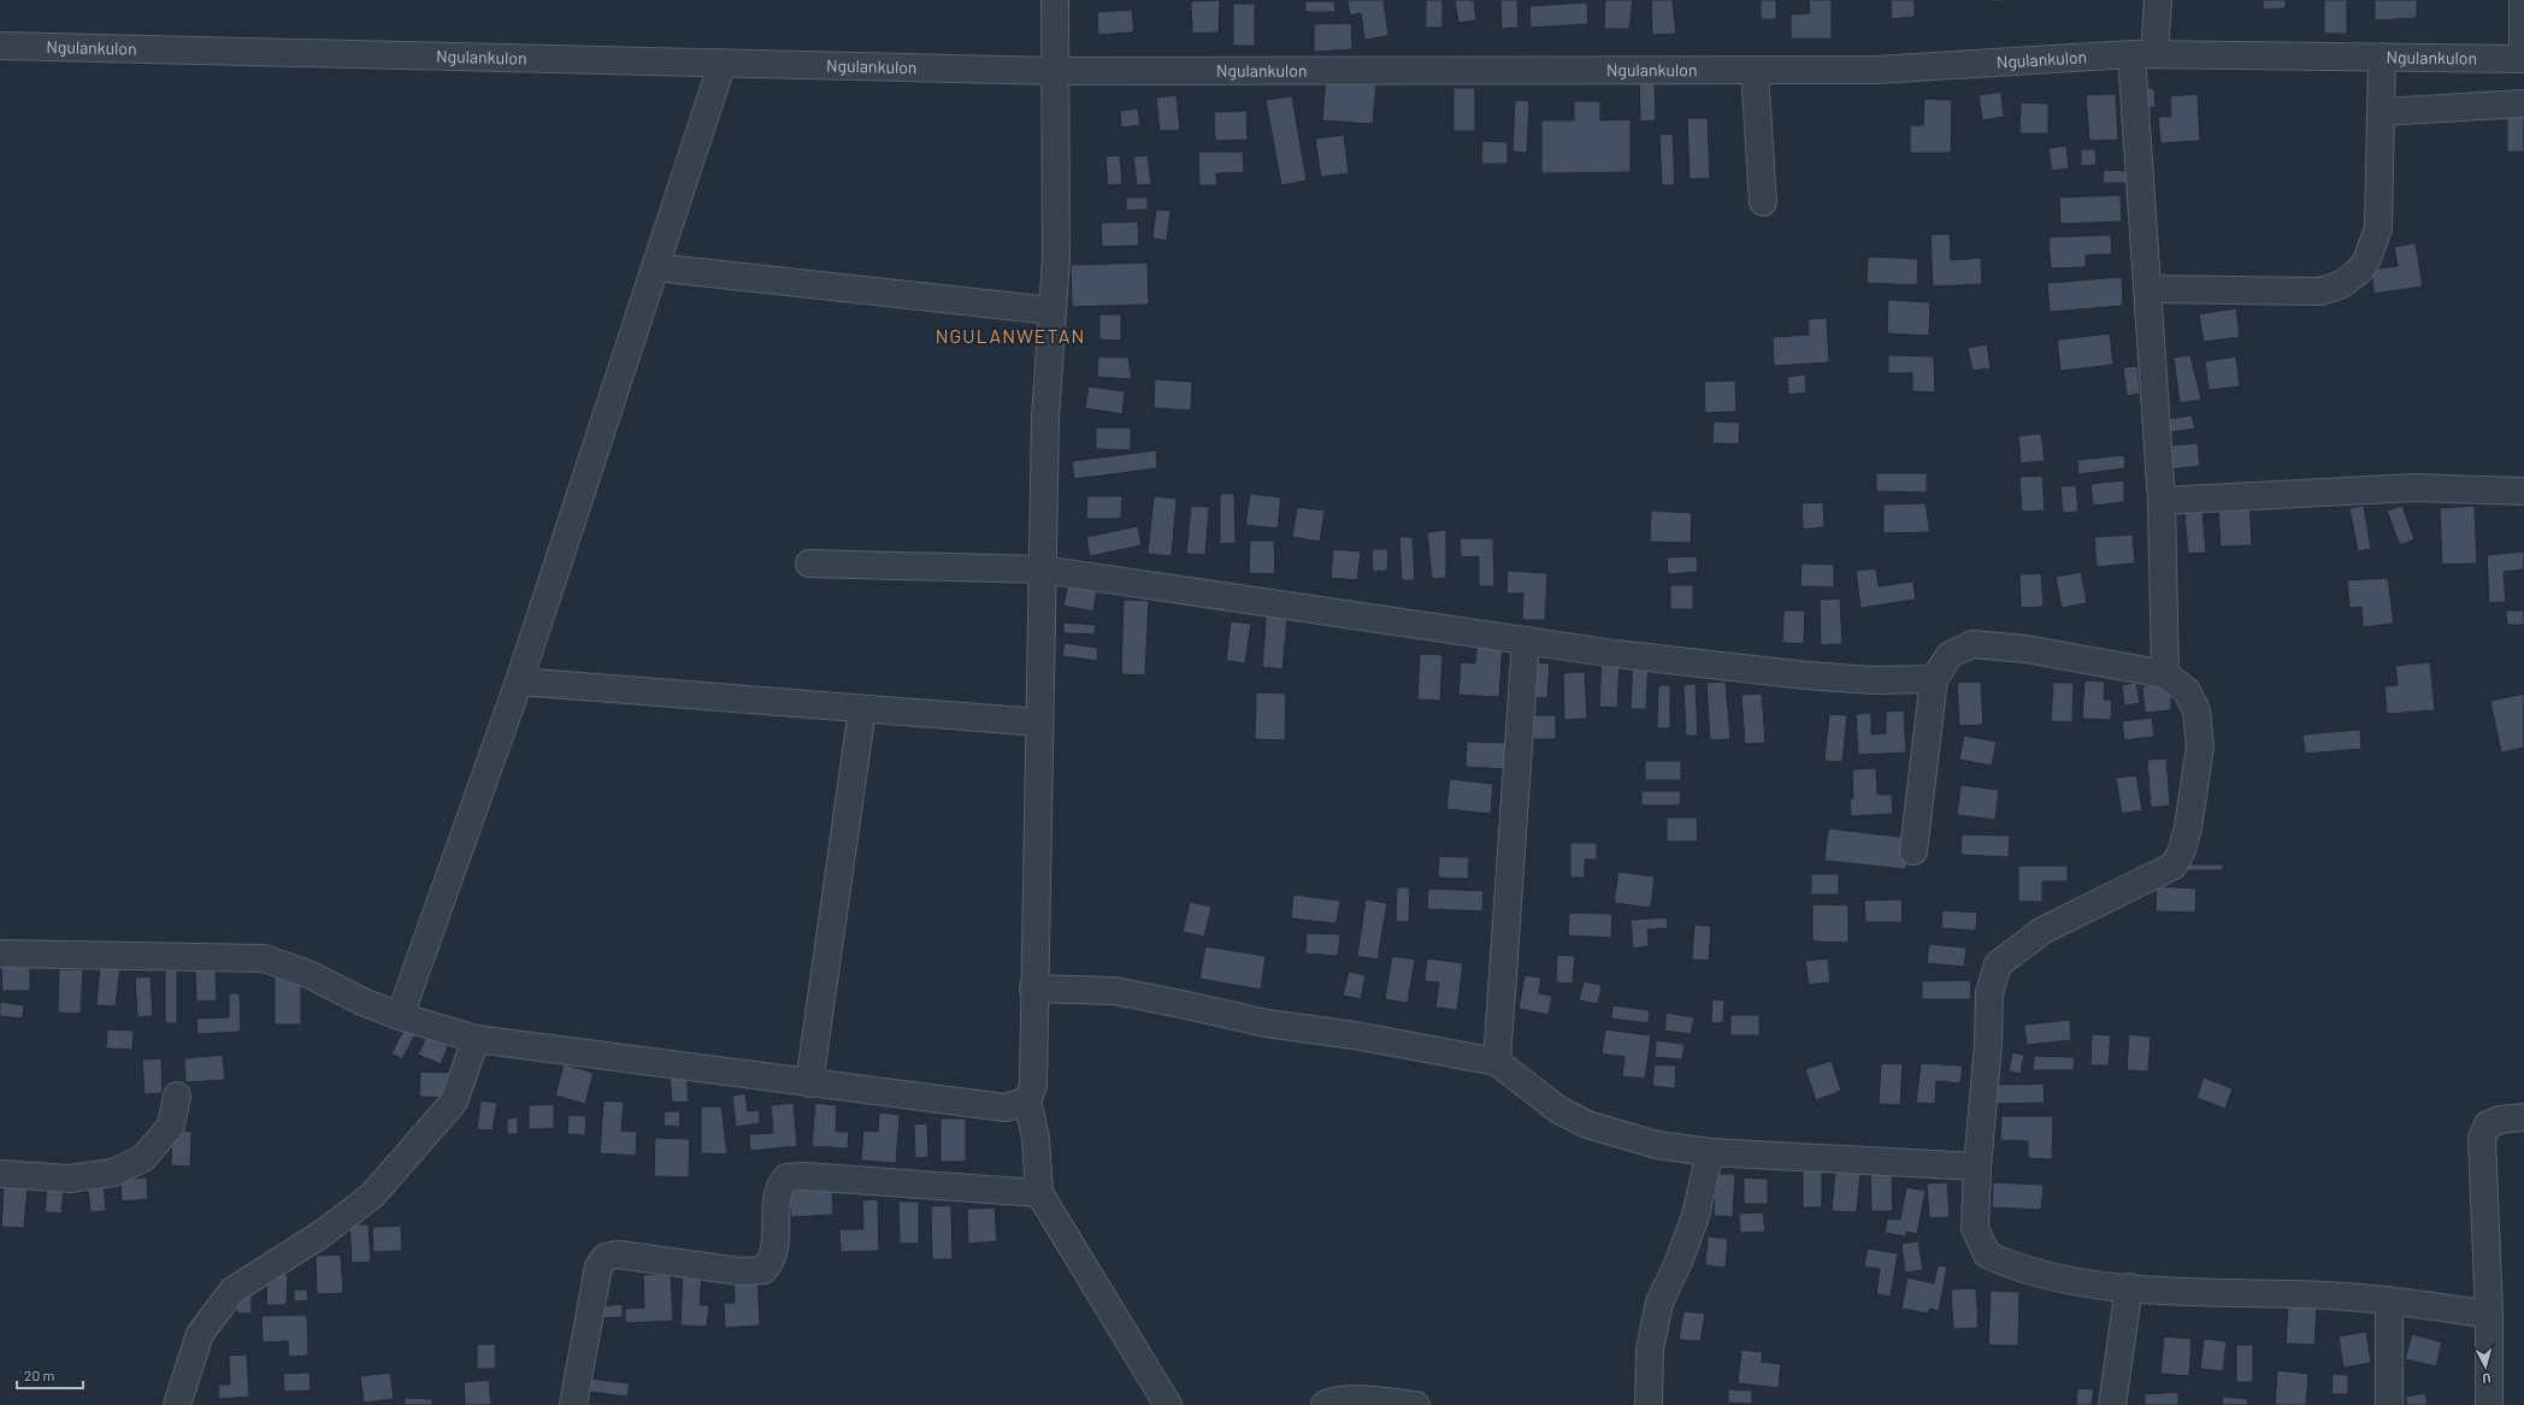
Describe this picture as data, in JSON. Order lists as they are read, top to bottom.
{
  "streets": {
    "street": ["Ngulankulon"]
  },
  "districts": ["NGULANWETAN"],
  "scale_bar": "20 m",
  "north": "bottom"
}
